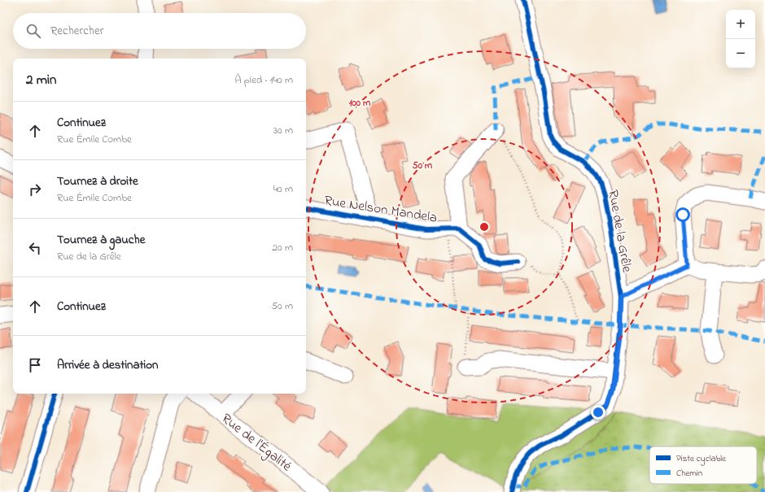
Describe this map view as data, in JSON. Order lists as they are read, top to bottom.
{
  "streets": {
    "street": ["Rue Nelson Mandela", "Rue de la Grêle", "Rue de l'Égalité"]
  },
  "legend": ["Piste cyclable", "Chemin"],
  "page": {
    "map_buttons": ["+", "−"],
    "search": "Rechercher",
    "heading": ["2 min", "À pied · 140 m"],
    "list": [
      ["Continuez", "Rue Émile Combe", "30 m"],
      ["Tournez à droite", "Rue Émile Combe", "40 m"],
      ["Tournez à gauche", "Rue de la Grêle", "20 m"],
      ["Continuez", "50 m"],
      "Arrivée à destination"
    ]
  },
  "rings": ["100 m", "50 m"]
}
